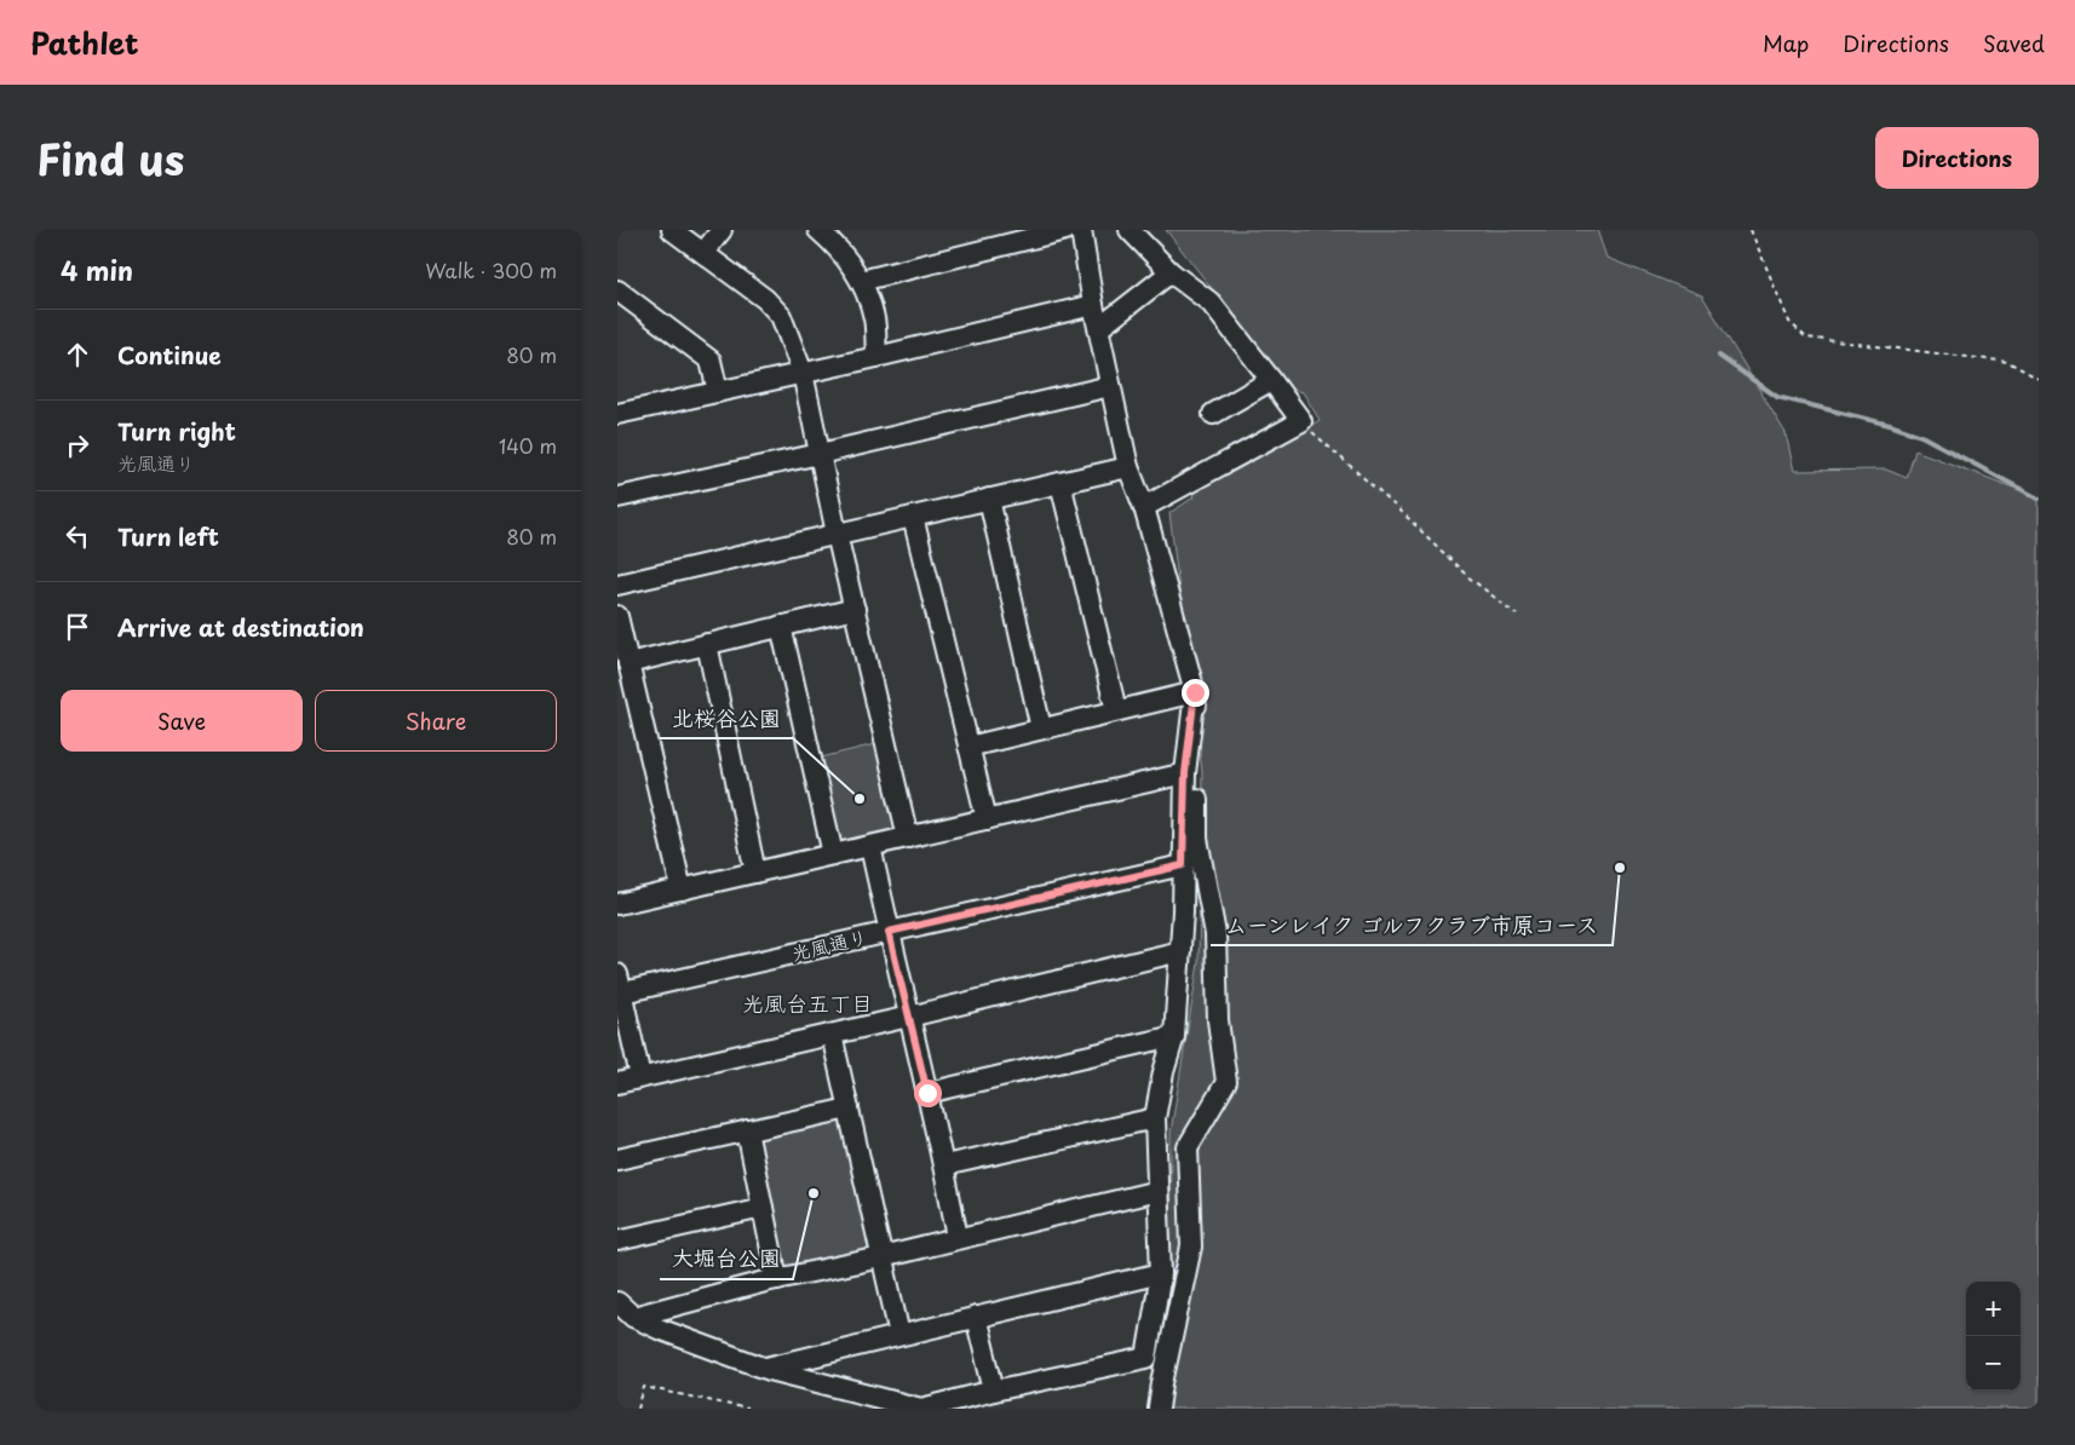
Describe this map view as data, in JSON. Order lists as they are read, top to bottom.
{
  "streets": {
    "street": ["光風通り"]
  },
  "districts": ["光風台五丁目"],
  "places": ["北桜谷公園", "ムーンレイク ゴルフクラブ市原コース", "大堀台公園"],
  "page": {
    "header": "Pathlet",
    "nav": ["Map", "Directions", "Saved"],
    "title": "Find us",
    "buttons": [
      "Directions",
      ["Save", "Share"]
    ],
    "heading": ["4 min", "Walk · 300 m"],
    "list": [
      ["Continue", "80 m"],
      ["Turn right", "光風通り", "140 m"],
      ["Turn left", "80 m"],
      "Arrive at destination"
    ],
    "map_buttons": ["+", "−"]
  }
}
